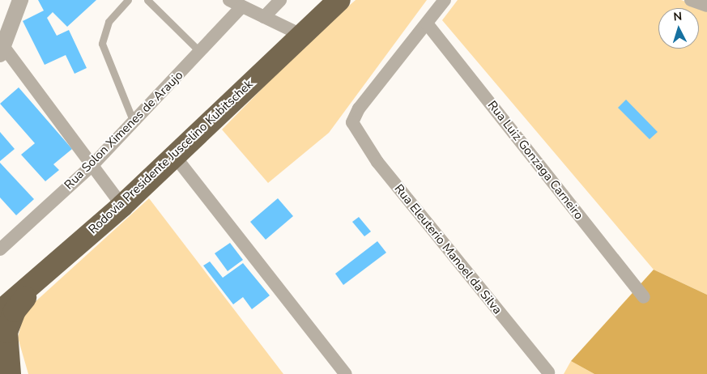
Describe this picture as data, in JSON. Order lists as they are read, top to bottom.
{
  "streets": {
    "highway": ["Rodovia Presidente Juscelino Kubitschek"],
    "street": ["Rua Solon Ximenes de Araujo", "Rua Luiz Gonzaga Carneiro", "Rua Eleuterio Manoel da Silva"]
  },
  "crossings": [
    ["Rua Luiz Gonzaga Carneiro", "Rua Eleuterio Manoel da Silva"]
  ],
  "north": "top"
}
